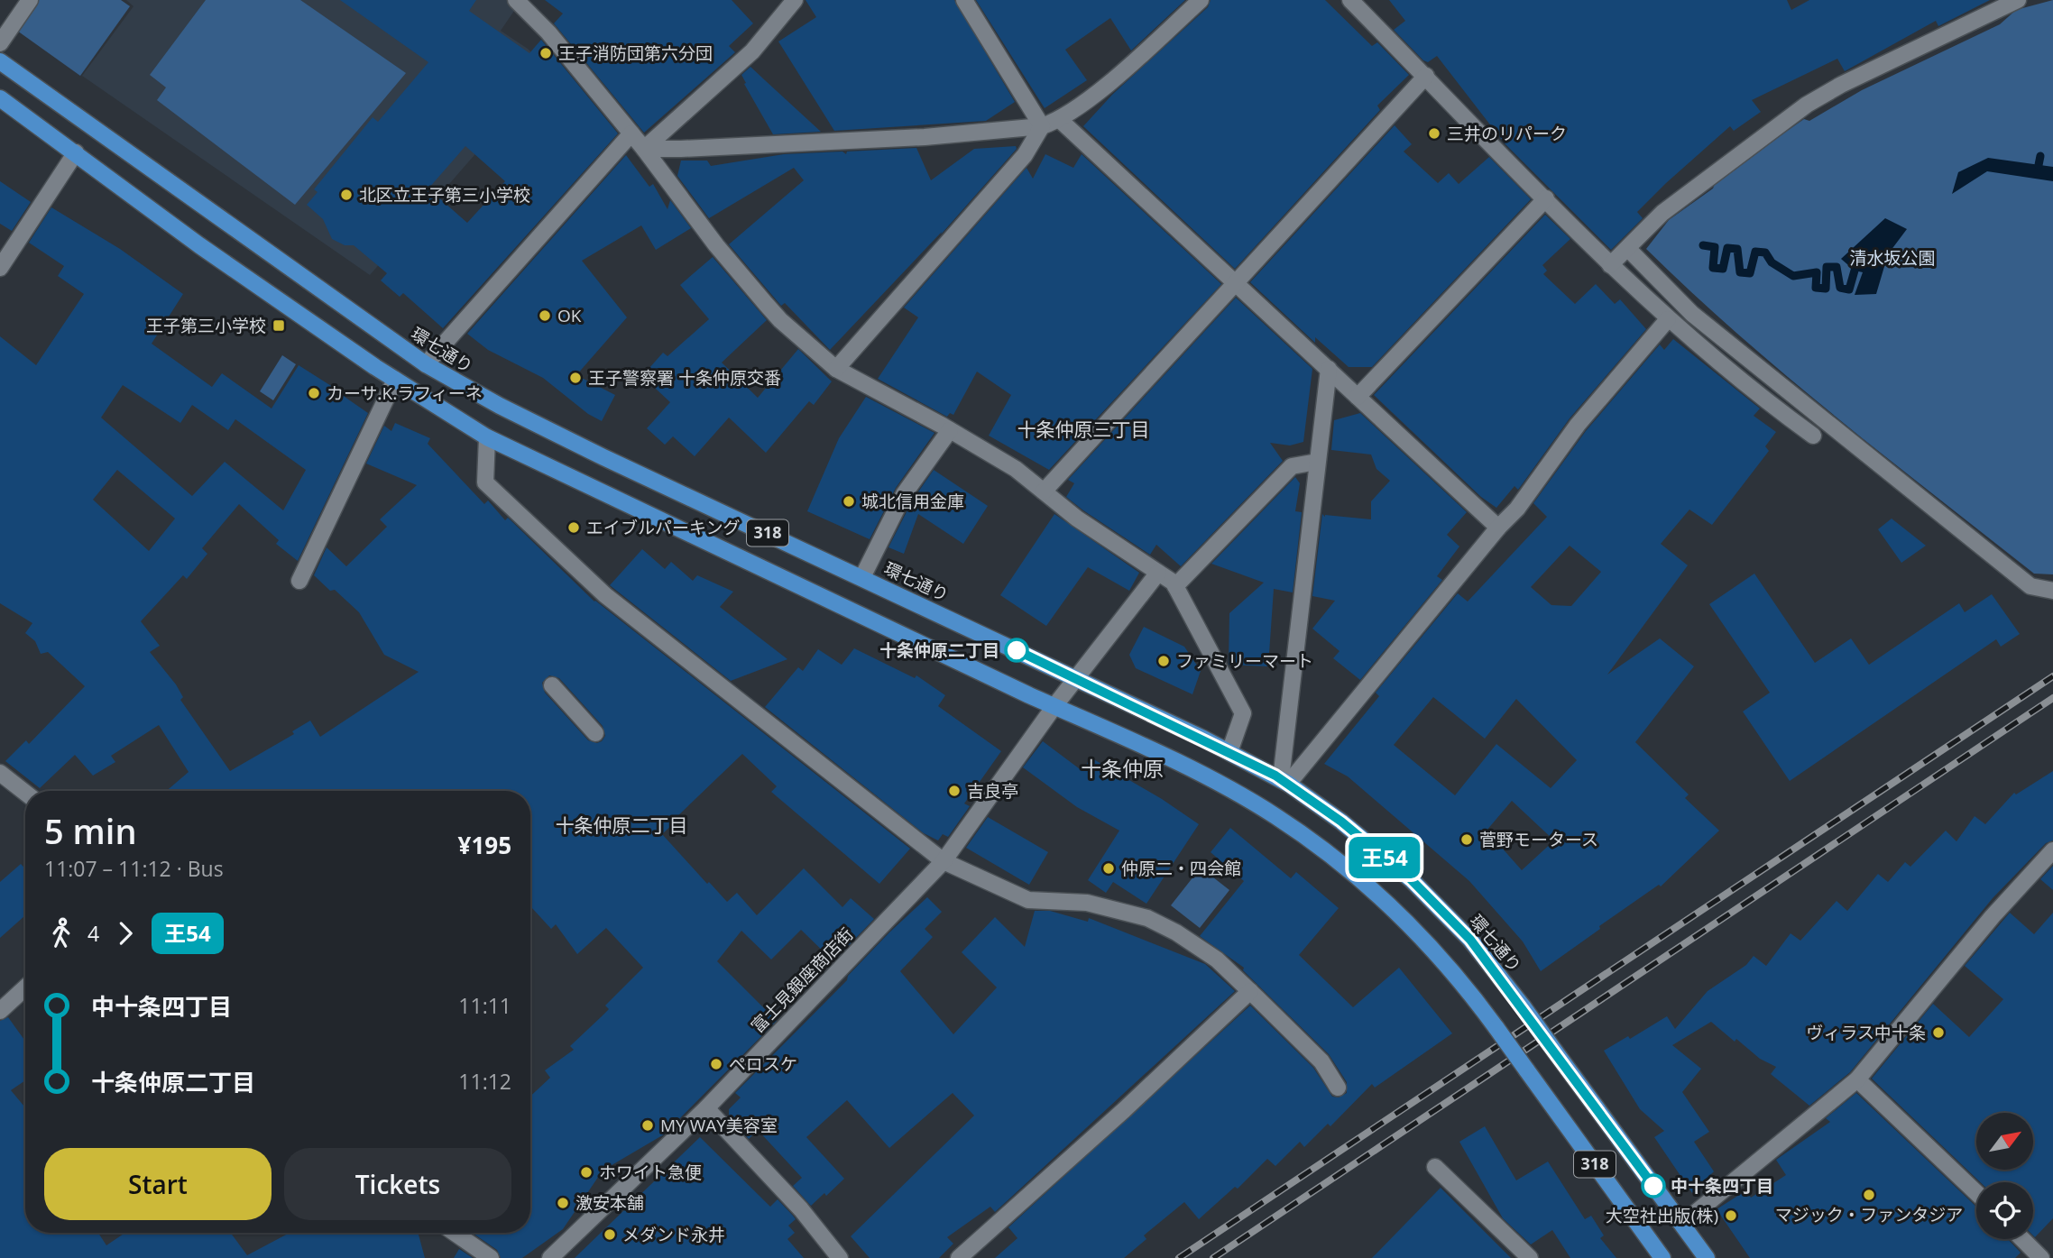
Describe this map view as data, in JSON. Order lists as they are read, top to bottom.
{
  "streets": {
    "main road": ["環七通り", "318"],
    "street": ["富士見銀座商店街"]
  },
  "crossings": [
    ["環七通り", "富士見銀座商店街"],
    ["318", "富士見銀座商店街"]
  ],
  "districts": ["十条仲原三丁目", "十条仲原", "十条仲原二丁目"],
  "parks": ["清水坂公園"],
  "places": {
    "other": [
      "王子消防団第六分団",
      "三井のリパーク",
      "北区立王子第三小学校",
      "OK",
      "王子警察署 十条仲原交番",
      "カーサ.K.ラフィーネ",
      "城北信用金庫",
      "エイブルパーキング",
      "十条仲原二丁目",
      "ファミリーマート",
      "吉良亭",
      "菅野モータース",
      "仲原二・四会館",
      "ヴィラス中十条",
      "ペロスケ",
      "MY WAY美容室",
      "ホワイト急便",
      "中十条四丁目",
      "マジック・ファンタジア",
      "激安本舗",
      "大空社出版(株)",
      "メダンド永井"
    ],
    "transit": ["王子第三小学校"]
  },
  "lines": ["bus line 王54"],
  "north": "top right",
  "page": {
    "on_map": "王54",
    "heading": ["5 min", "11:07 – 11:12 · Bus", "¥195"],
    "legs": ["4", "王54"],
    "list": [
      {
        "name": "中十条四丁目",
        "value": "11:11"
      },
      {
        "name": "十条仲原二丁目",
        "value": "11:12"
      }
    ],
    "buttons": ["Start", "Tickets"]
  }
}
